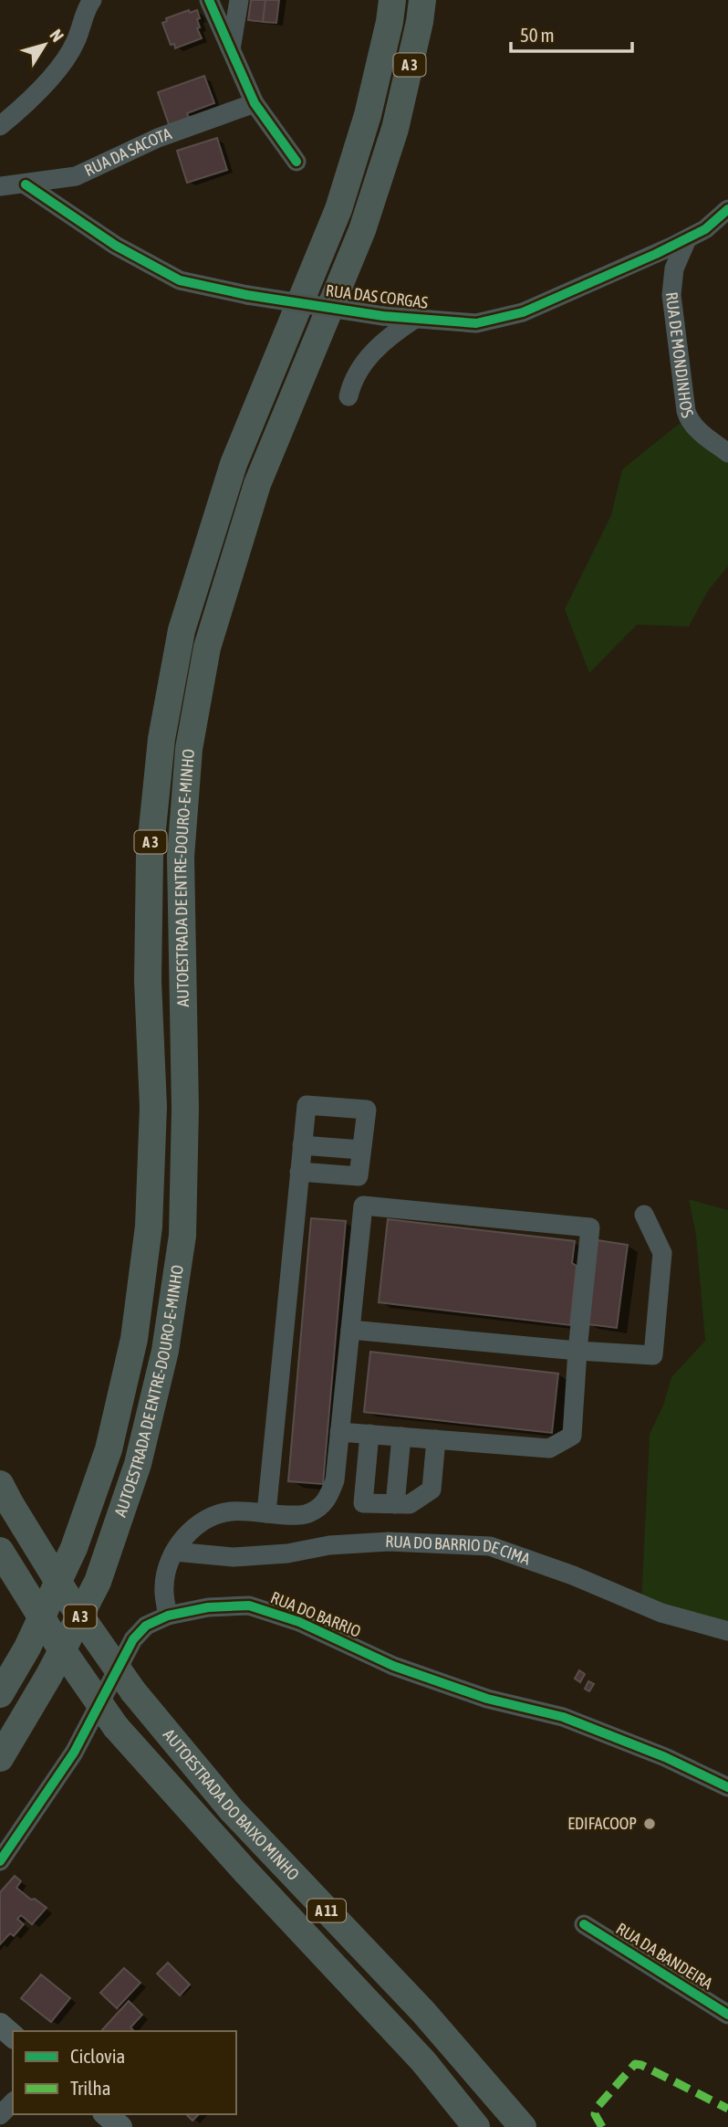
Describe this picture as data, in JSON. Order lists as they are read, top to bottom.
{
  "streets": {
    "highway": [
      "A 3",
      "AUTOESTRADA DE ENTRE-DOURO-E-MINHO",
      "AUTOESTRADA DO BAIXO MINHO",
      "A 11"
    ],
    "street": [
      "RUA DA SACOTA",
      "RUA DAS CORGAS",
      "RUA DE MONDINHOS",
      "RUA DO BARRIO DE CIMA",
      "RUA DO BARRIO",
      "RUA DA BANDEIRA"
    ]
  },
  "crossings": [
    ["RUA DA SACOTA", "RUA DAS CORGAS"],
    ["RUA DAS CORGAS", "RUA DE MONDINHOS"]
  ],
  "places": ["EDIFACOOP"],
  "legend": ["Ciclovia", "Trilha"],
  "scale_bar": "50 m",
  "north": "top right"
}
